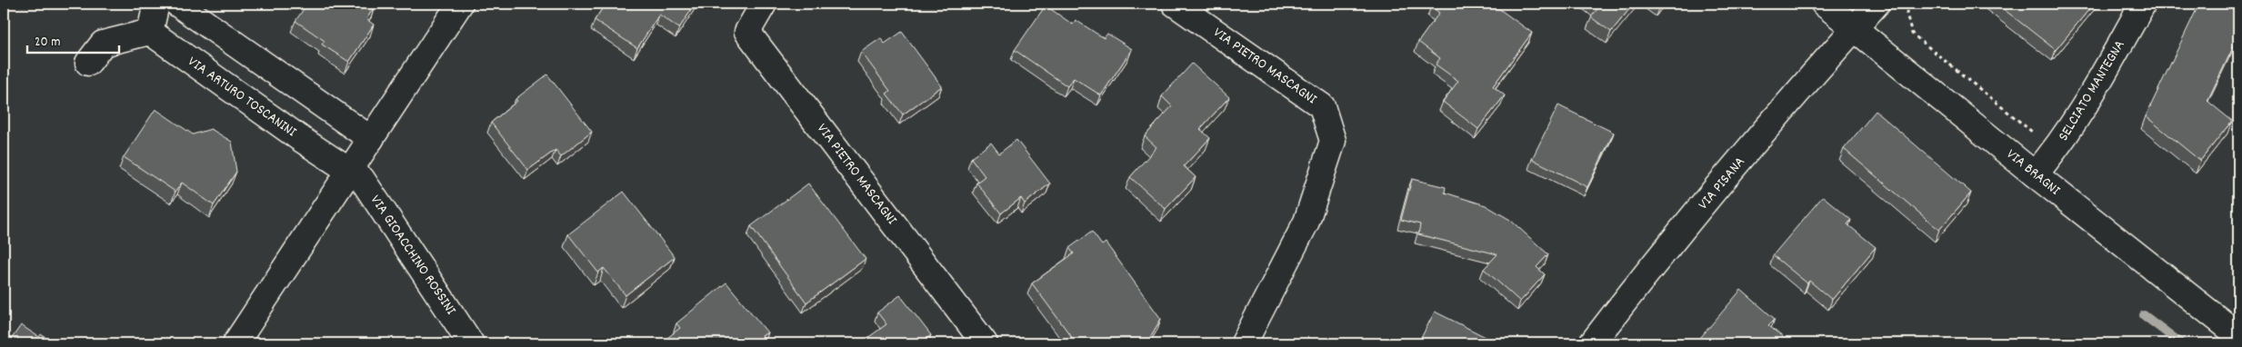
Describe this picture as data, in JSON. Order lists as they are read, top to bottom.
{
  "streets": {
    "street": [
      "VIA PIETRO MASCAGNI",
      "SELCIATO MANTEGNA",
      "VIA ARTURO TOSCANINI",
      "VIA BRAGNI",
      "VIA PISANA",
      "VIA GIOACCHINO ROSSINI"
    ]
  },
  "crossings": [
    ["SELCIATO MANTEGNA", "VIA BRAGNI"],
    ["VIA ARTURO TOSCANINI", "VIA GIOACCHINO ROSSINI"],
    ["VIA BRAGNI", "VIA PISANA"]
  ],
  "scale_bar": "20 m"
}
